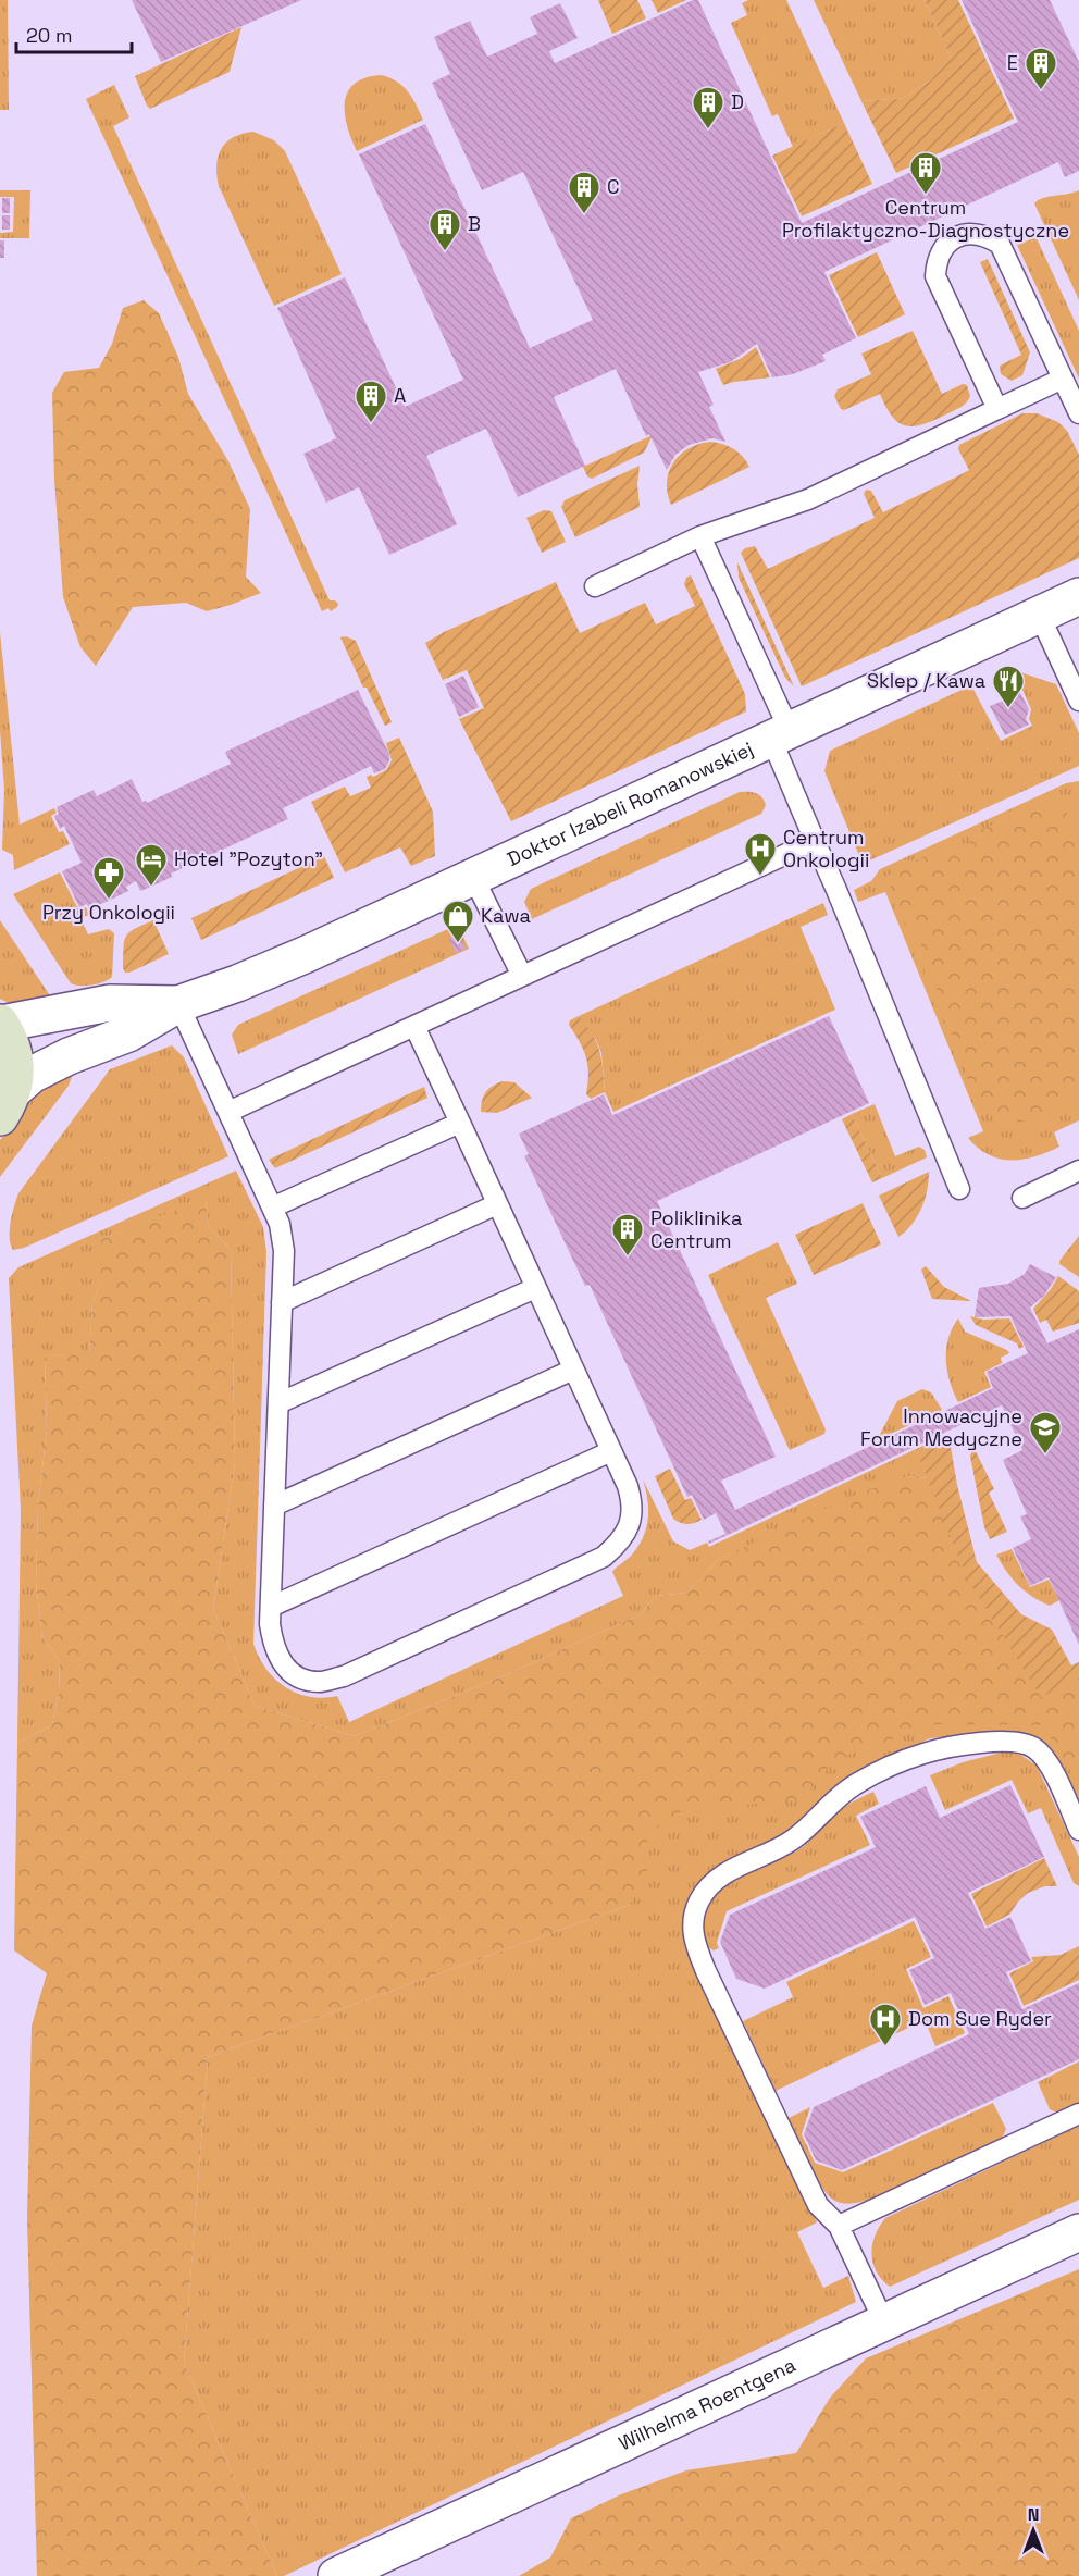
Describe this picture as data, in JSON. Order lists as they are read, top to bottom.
{
  "streets": {
    "street": ["Doktor Izabeli Romanowskiej", "Wilhelma Roentgena"]
  },
  "places": {
    "building": [
      "E",
      "D",
      "Centrum Profilaktyczno-Diagnostyczne",
      "C",
      "B",
      "A",
      "Poliklinika Centrum"
    ],
    "restaurant": ["Sklep / Kawa"],
    "hospital": ["Centrum Onkologii", "Dom Sue Ryder"],
    "hotel": ["Hotel \"Pozyton\""],
    "pharmacy": ["Przy Onkologii"],
    "shop": ["Kawa"],
    "school or university": ["Innowacyjne Forum Medyczne"]
  },
  "scale_bar": "20 m",
  "north": "top"
}
